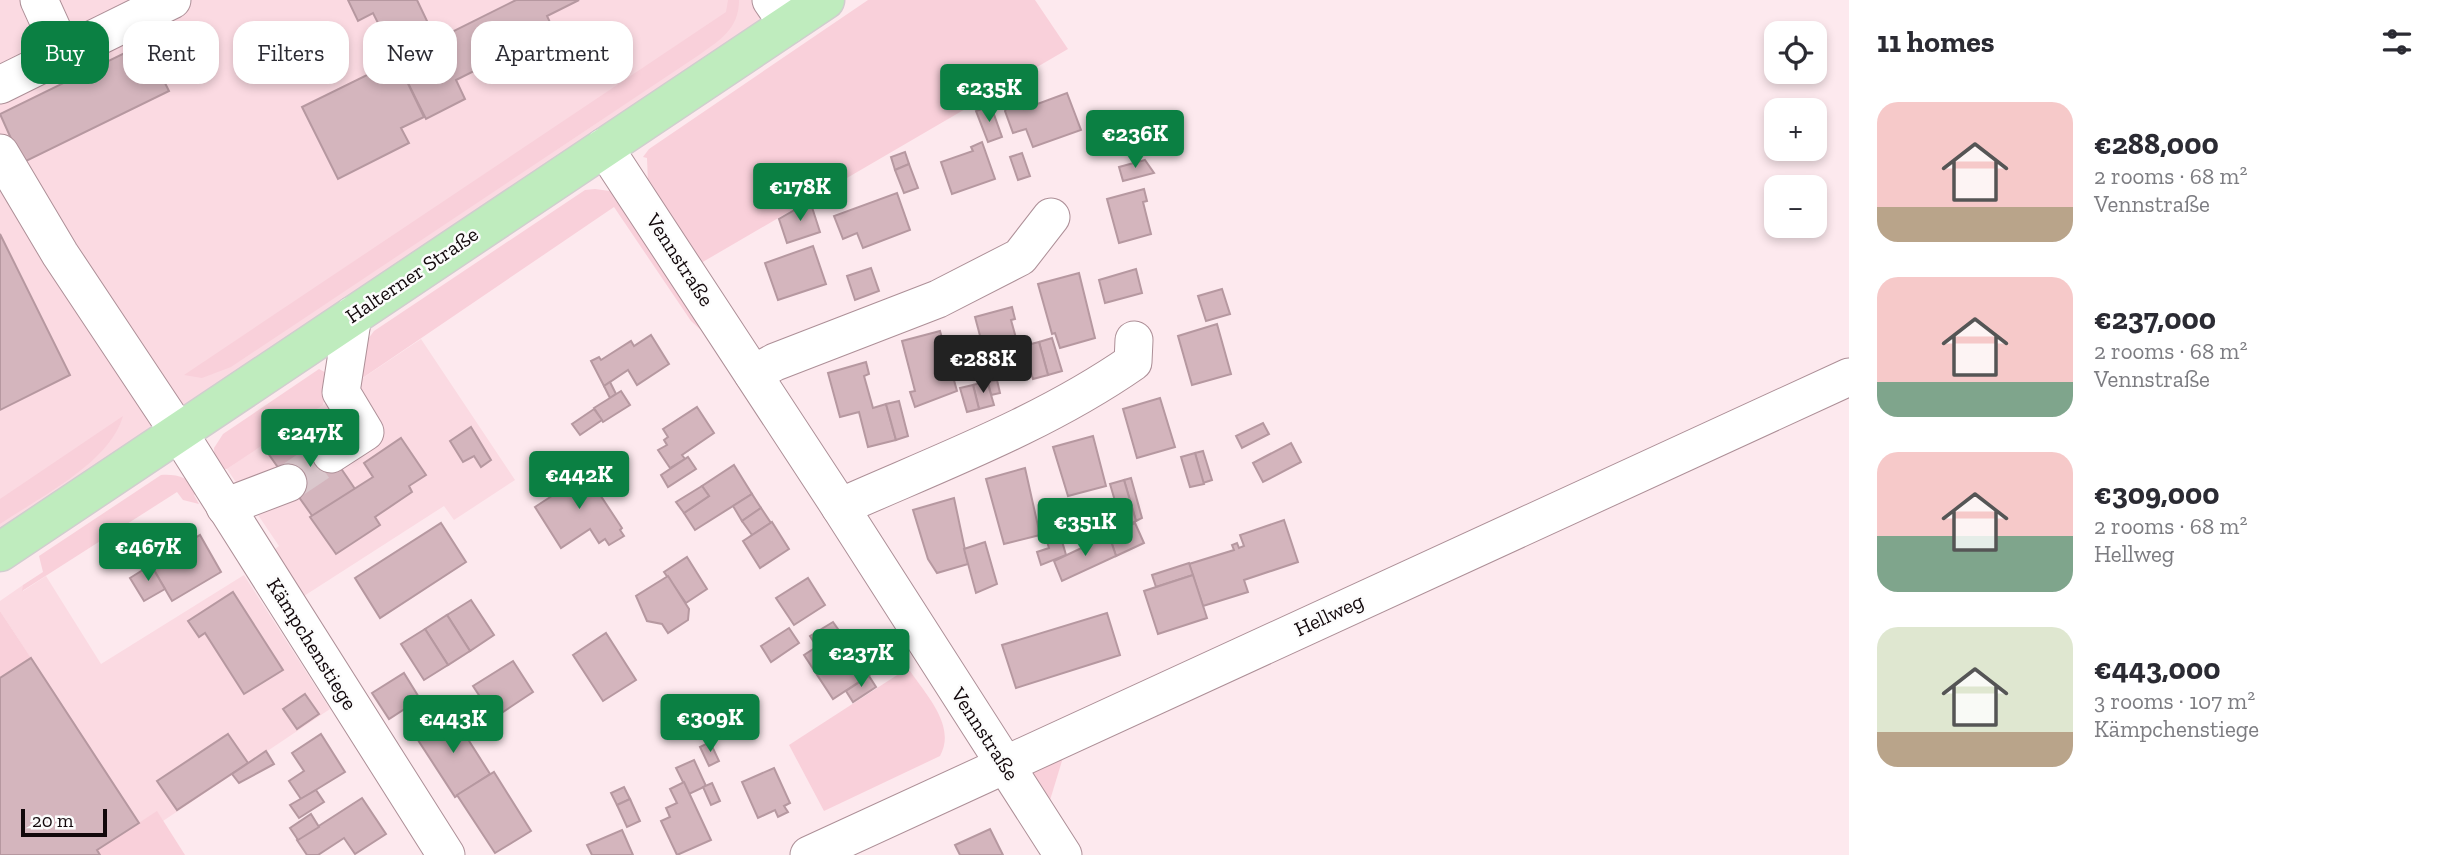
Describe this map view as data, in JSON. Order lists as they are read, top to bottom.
{
  "streets": {
    "main road": ["Halterner Straße"],
    "street": ["Vennstraße", "Hellweg", "Kämpchenstiege"]
  },
  "crossings": [
    ["Vennstraße", "Halterner Straße"],
    ["Vennstraße", "Hellweg"],
    ["Halterner Straße", "Kämpchenstiege"]
  ],
  "scale_bar": "20 m",
  "page": {
    "heading": "11 homes",
    "map_buttons": ["+", "−"],
    "chip": [
      "Buy",
      "Rent",
      "Filters",
      "New",
      "Apartment"
    ],
    "price": [
      "€235K",
      "€236K",
      "€178K",
      "€288K",
      "€247K",
      "€442K",
      "€351K",
      "€467K",
      "€237K",
      "€309K",
      "€443K"
    ],
    "list": [
      {
        "name": "€288,000",
        "note": "2 rooms · 68 m² · Vennstraße"
      },
      {
        "name": "€237,000",
        "note": "2 rooms · 68 m² · Vennstraße"
      },
      {
        "name": "€309,000",
        "note": "2 rooms · 68 m² · Hellweg"
      },
      {
        "name": "€443,000",
        "note": "3 rooms · 107 m² · Kämpchenstiege"
      }
    ],
    "scale": "20 m"
  }
}
